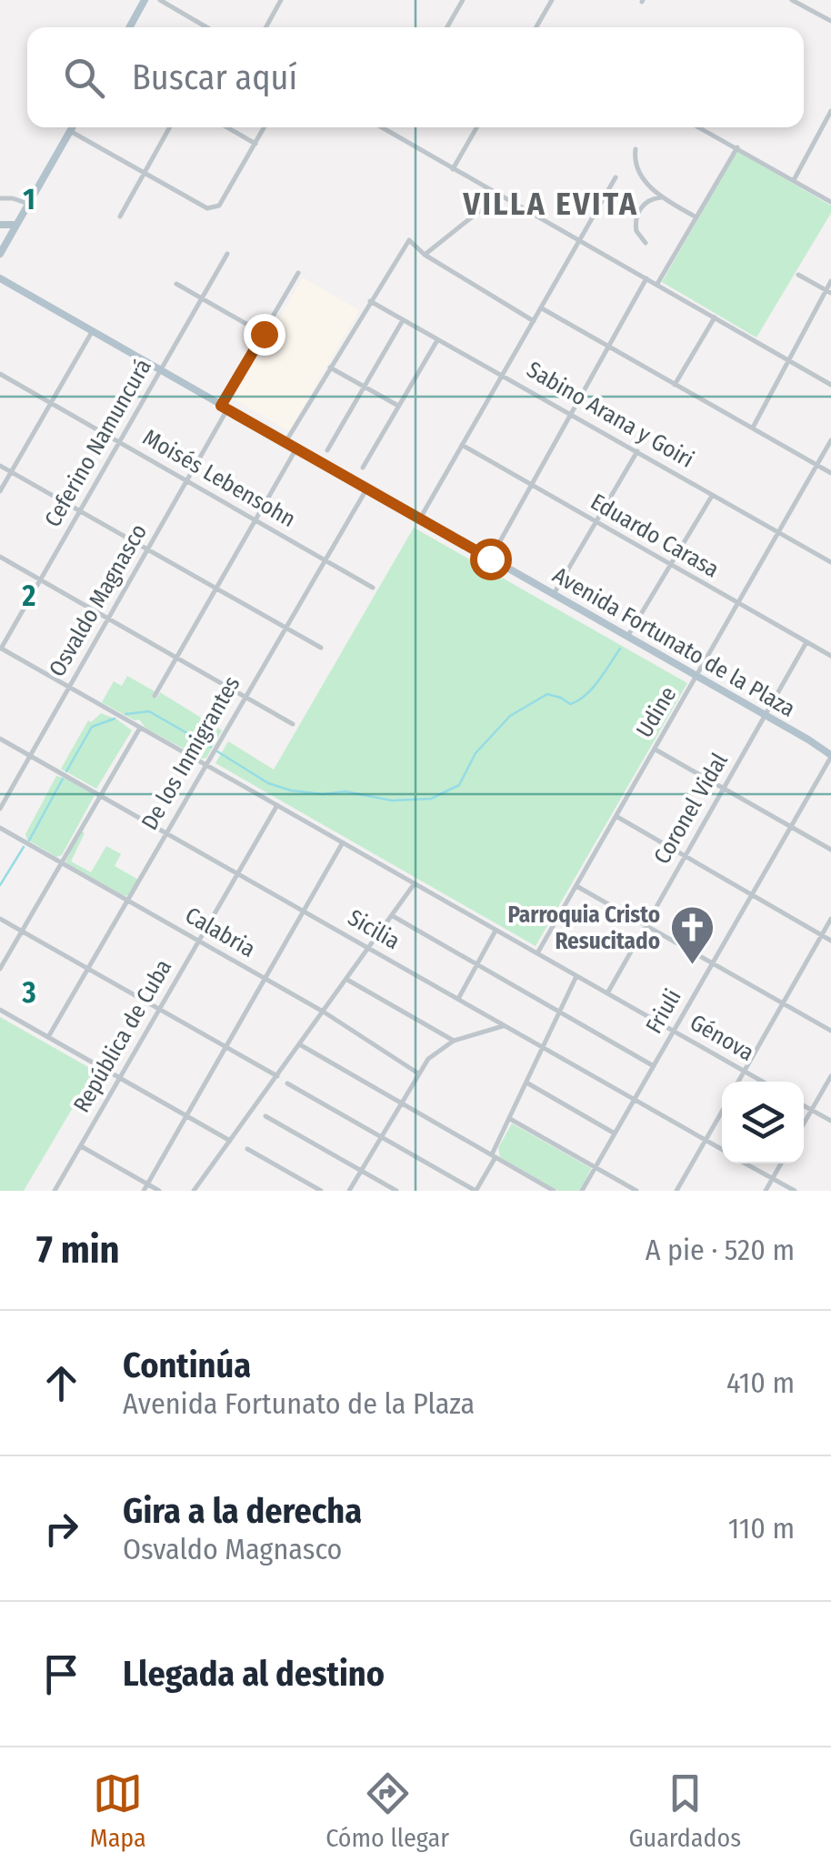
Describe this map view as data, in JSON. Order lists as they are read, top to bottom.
{
  "streets": {
    "main road": ["Avenida Fortunato de la Plaza"],
    "street": [
      "Sabino Arana y Goiri",
      "Ceferino Namuncurá",
      "Moisés Lebensohn",
      "Eduardo Carasa",
      "Osvaldo Magnasco",
      "Udine",
      "De los Inmigrantes",
      "Coronel Vidal",
      "Sicilia",
      "Calabria",
      "Friuli",
      "República de Cuba",
      "Génova"
    ]
  },
  "crossings": [
    ["Sabino Arana y Goiri", "Udine"],
    ["Ceferino Namuncurá", "Moisés Lebensohn"],
    ["Ceferino Namuncurá", "Avenida Fortunato de la Plaza"],
    ["Moisés Lebensohn", "Osvaldo Magnasco"],
    ["Moisés Lebensohn", "De los Inmigrantes"],
    ["Eduardo Carasa", "Udine"],
    ["Eduardo Carasa", "Coronel Vidal"],
    ["Osvaldo Magnasco", "Avenida Fortunato de la Plaza"],
    ["Osvaldo Magnasco", "Sicilia"],
    ["Avenida Fortunato de la Plaza", "Udine"],
    ["Avenida Fortunato de la Plaza", "De los Inmigrantes"],
    ["Avenida Fortunato de la Plaza", "Coronel Vidal"],
    ["Avenida Fortunato de la Plaza", "Friuli"],
    ["Udine", "Génova"],
    ["De los Inmigrantes", "Sicilia"],
    ["De los Inmigrantes", "Calabria"],
    ["Coronel Vidal", "Génova"],
    ["Sicilia", "Friuli"],
    ["Sicilia", "República de Cuba"],
    ["Calabria", "República de Cuba"],
    ["Friuli", "Génova"],
    ["República de Cuba", "Génova"]
  ],
  "districts": ["VILLA EVITA"],
  "places": {
    "church": ["Parroquia Cristo Resucitado"]
  },
  "page": {
    "search": "Buscar aquí",
    "heading": ["7 min", "A pie · 520 m"],
    "list": [
      ["Continúa", "Avenida Fortunato de la Plaza", "410 m"],
      ["Gira a la derecha", "Osvaldo Magnasco", "110 m"],
      "Llegada al destino"
    ],
    "nav": ["Mapa", "Cómo llegar", "Guardados"]
  },
  "grid": {
    "rows": ["1", "2", "3"]
  }
}
